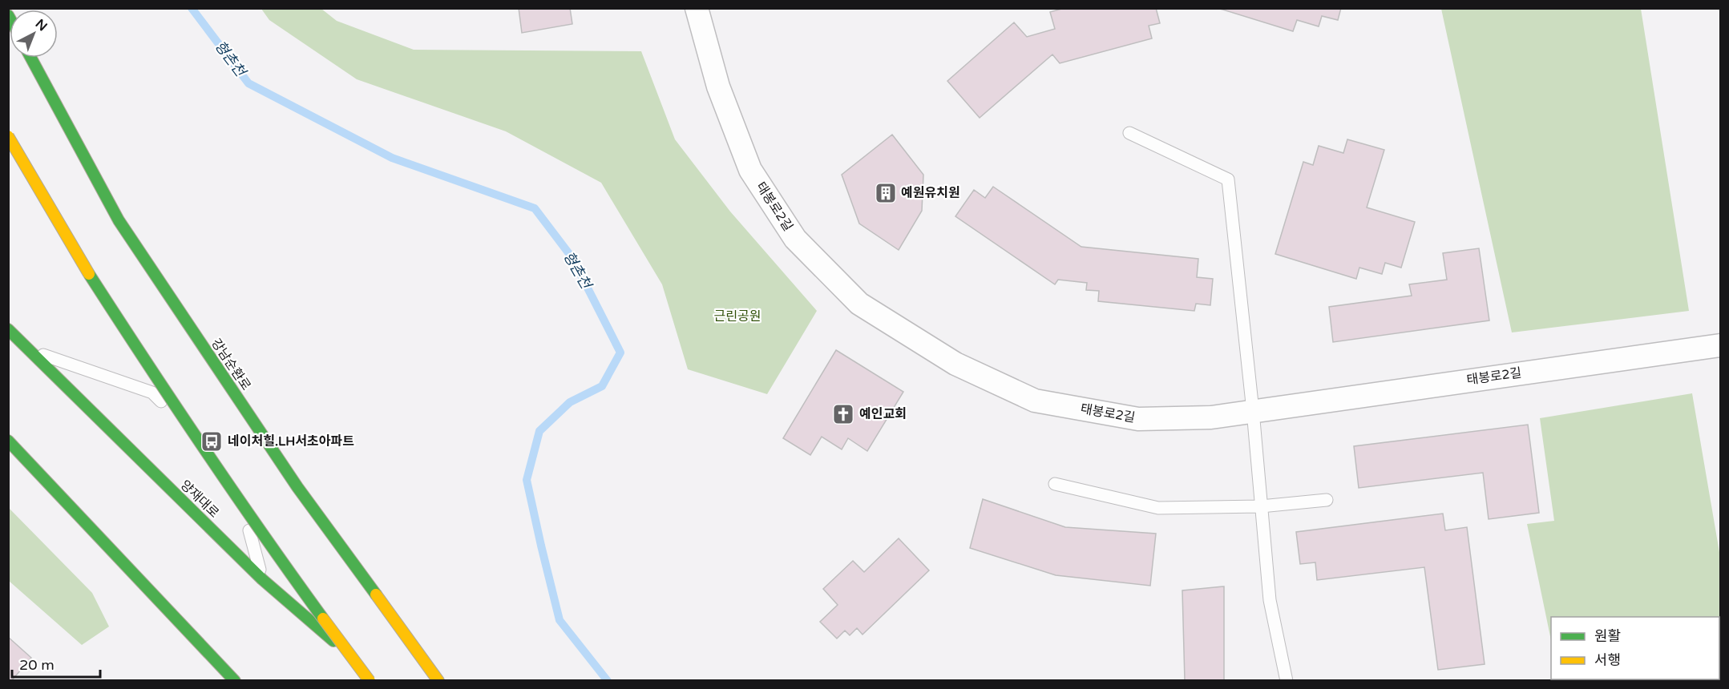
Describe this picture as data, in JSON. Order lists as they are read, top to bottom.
{
  "streets": {
    "main road": ["강남순환로", "양재대로"],
    "street": ["태봉로2길"]
  },
  "water": ["형촌천"],
  "parks": ["근린공원"],
  "places": {
    "building": ["예원유치원"],
    "church": ["예인교회"],
    "bus stop": ["네이처힐.LH서초아파트"]
  },
  "legend": ["원활", "서행"],
  "scale_bar": "20 m",
  "north": "top right"
}
